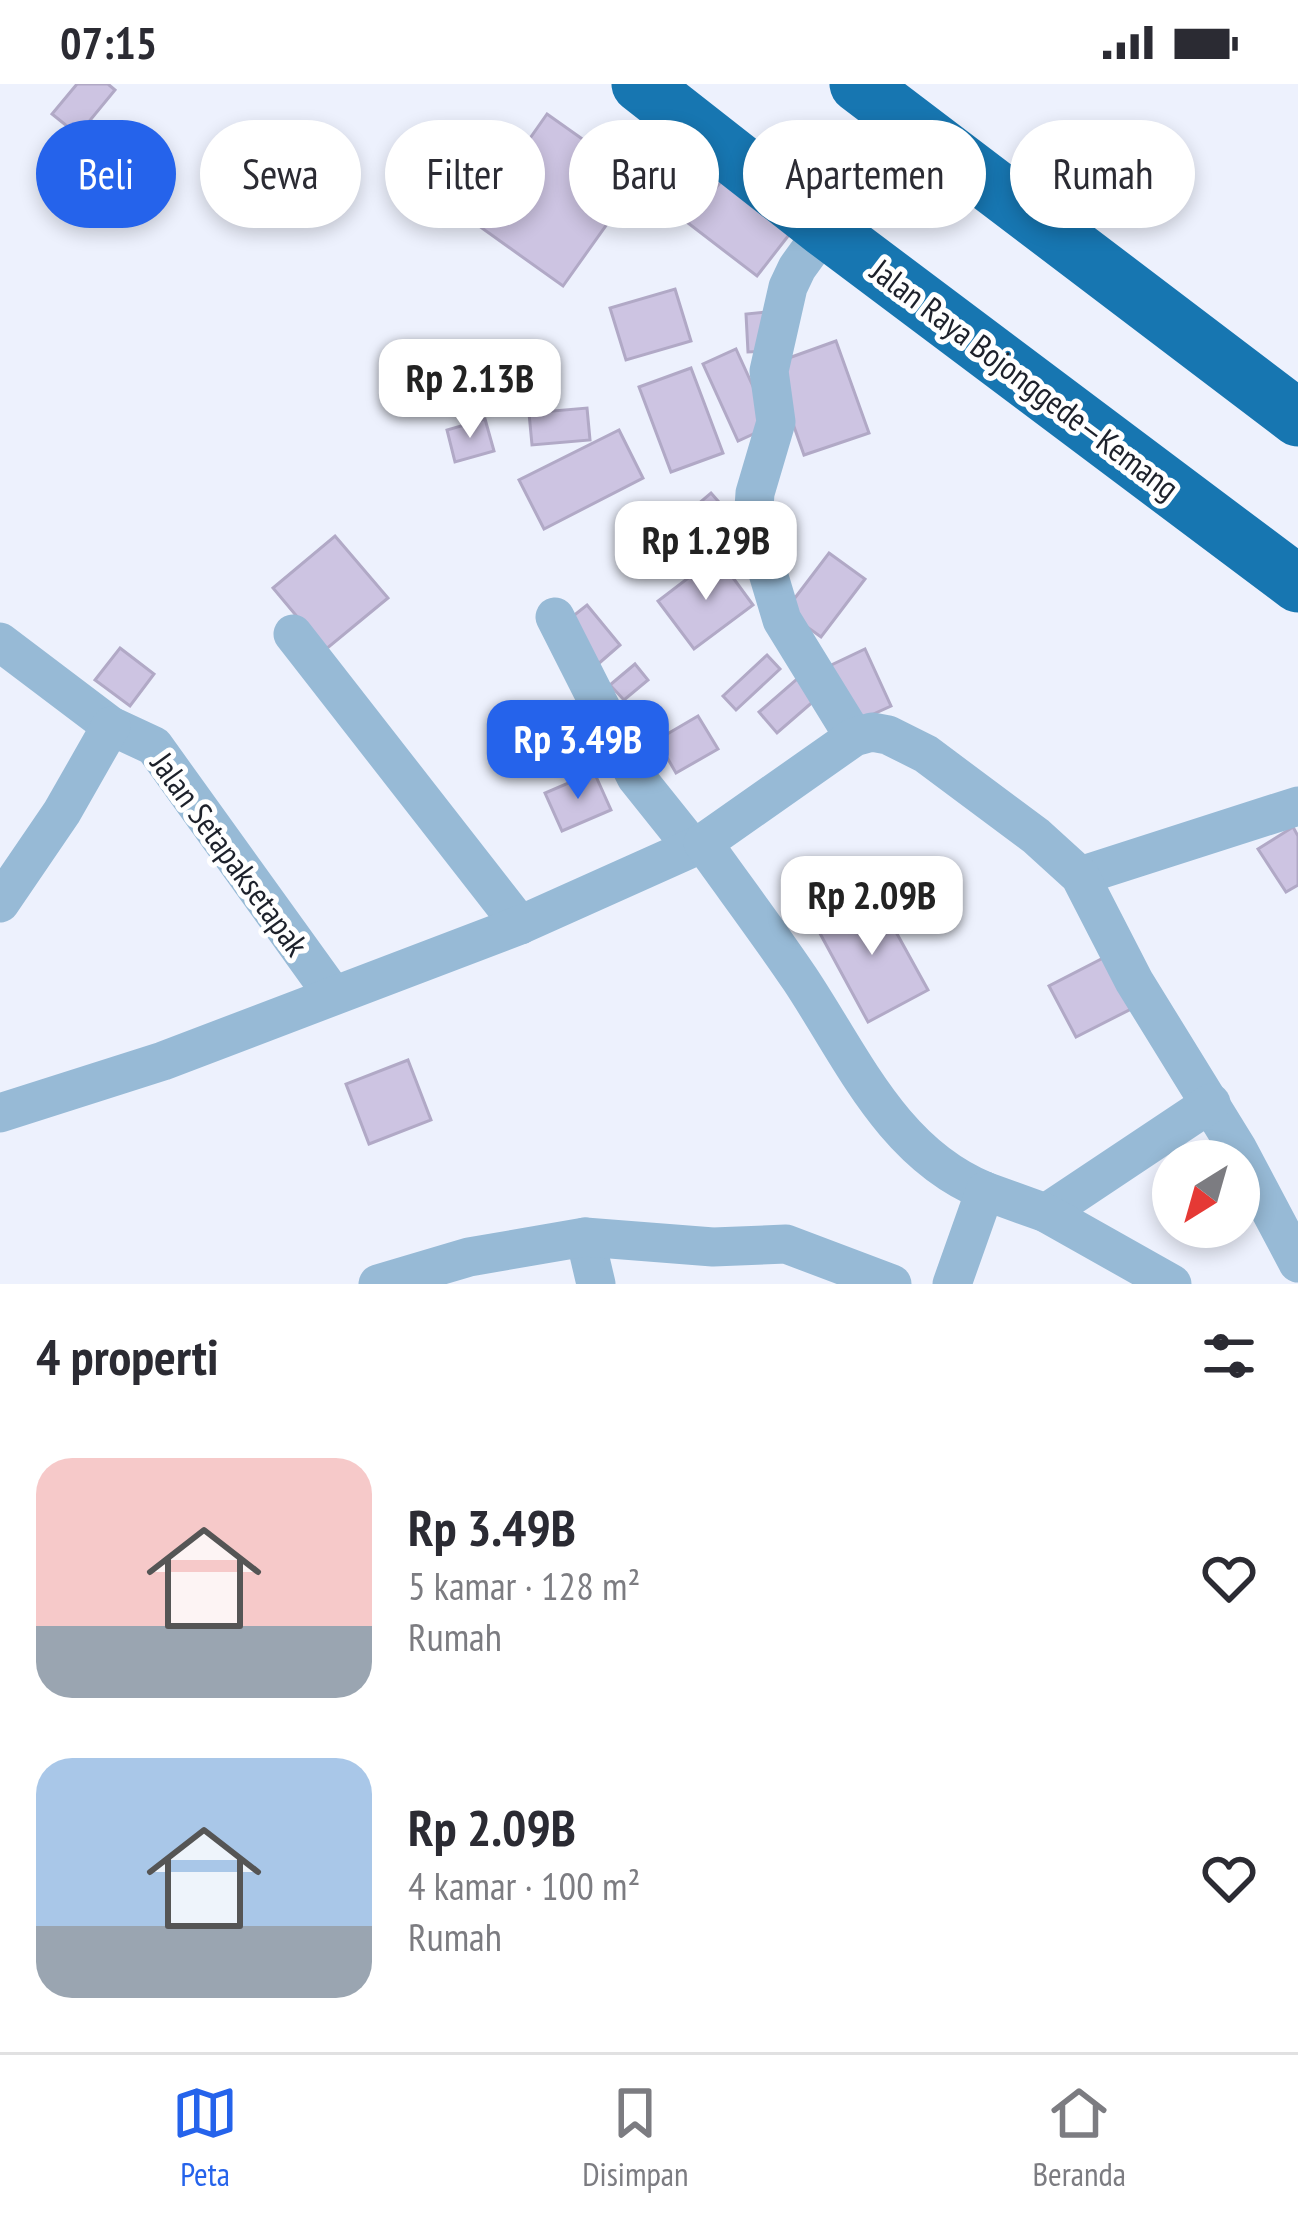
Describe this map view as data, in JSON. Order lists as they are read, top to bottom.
{
  "streets": {
    "highway": ["Jalan Raya Bojonggede—Kemang"],
    "street": ["Jalan Setapaksetapak"]
  },
  "north": "bottom left",
  "page": {
    "status": "07:15",
    "chip": [
      "Beli",
      "Sewa",
      "Filter",
      "Baru",
      "Apartemen",
      "Rumah"
    ],
    "price": [
      "Rp 2.13B",
      "Rp 1.29B",
      "Rp 3.49B",
      "Rp 2.09B"
    ],
    "heading": "4 properti",
    "list": [
      {
        "name": "Rp 3.49B",
        "note": "5 kamar · 128 m² · Rumah"
      },
      {
        "name": "Rp 2.09B",
        "note": "4 kamar · 100 m² · Rumah"
      }
    ],
    "tabs": ["Peta", "Disimpan", "Beranda"]
  }
}
